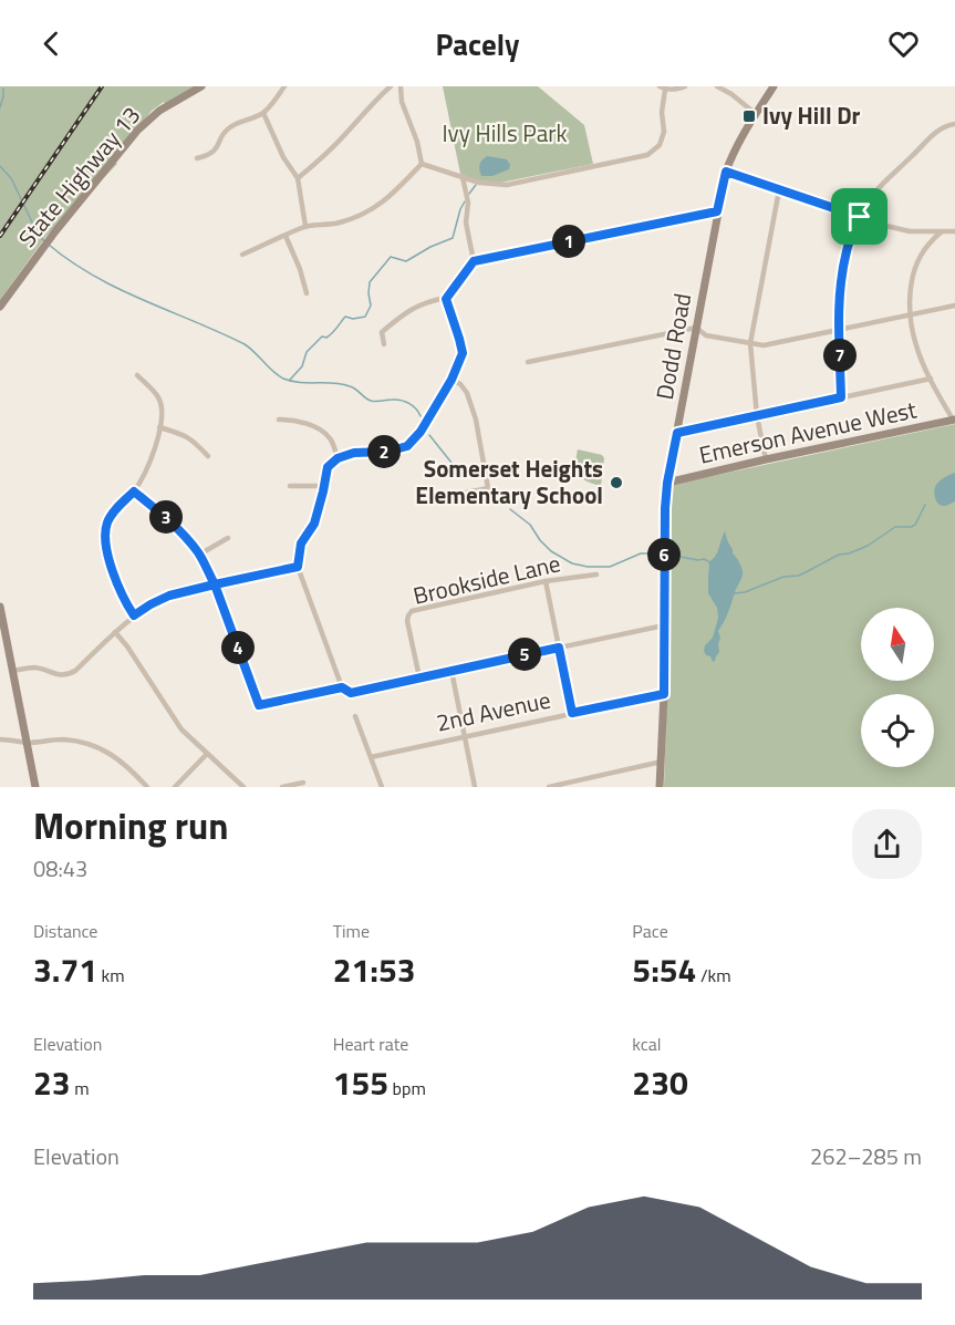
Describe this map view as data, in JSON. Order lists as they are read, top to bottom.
{
  "streets": {
    "street": [
      "State Highway 13",
      "Dodd Road",
      "Emerson Avenue West",
      "Brookside Lane",
      "2nd Avenue"
    ]
  },
  "crossings": [
    ["Dodd Road", "Emerson Avenue West"],
    ["Dodd Road", "2nd Avenue"]
  ],
  "parks": ["Ivy Hills Park"],
  "places": {
    "transit": ["Ivy Hill Dr"],
    "other": ["Somerset Heights Elementary School"]
  },
  "north": "top",
  "page": {
    "header": "Pacely",
    "pins": [
      "1",
      "7",
      "2",
      "3",
      "6",
      "4",
      "5"
    ],
    "heading": ["Morning run", "08:43"],
    "stats": [
      ["Distance", "3.71 km"],
      ["Time", "21:53"],
      ["Pace", "5:54 /km"],
      ["Elevation", "23 m"],
      ["Heart rate", "155 bpm"],
      ["kcal", "230"]
    ],
    "chart": ["Elevation", "262–285 m"]
  }
}
